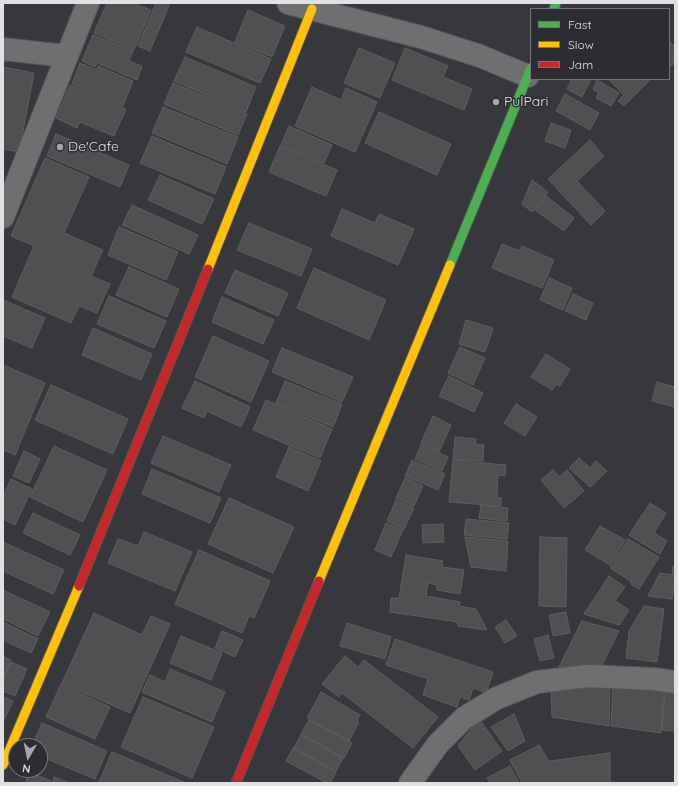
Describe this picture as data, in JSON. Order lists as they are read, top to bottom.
{
  "places": ["PulPari", "De'Cafe"],
  "legend": ["Fast", "Slow", "Jam"],
  "north": "bottom"
}
